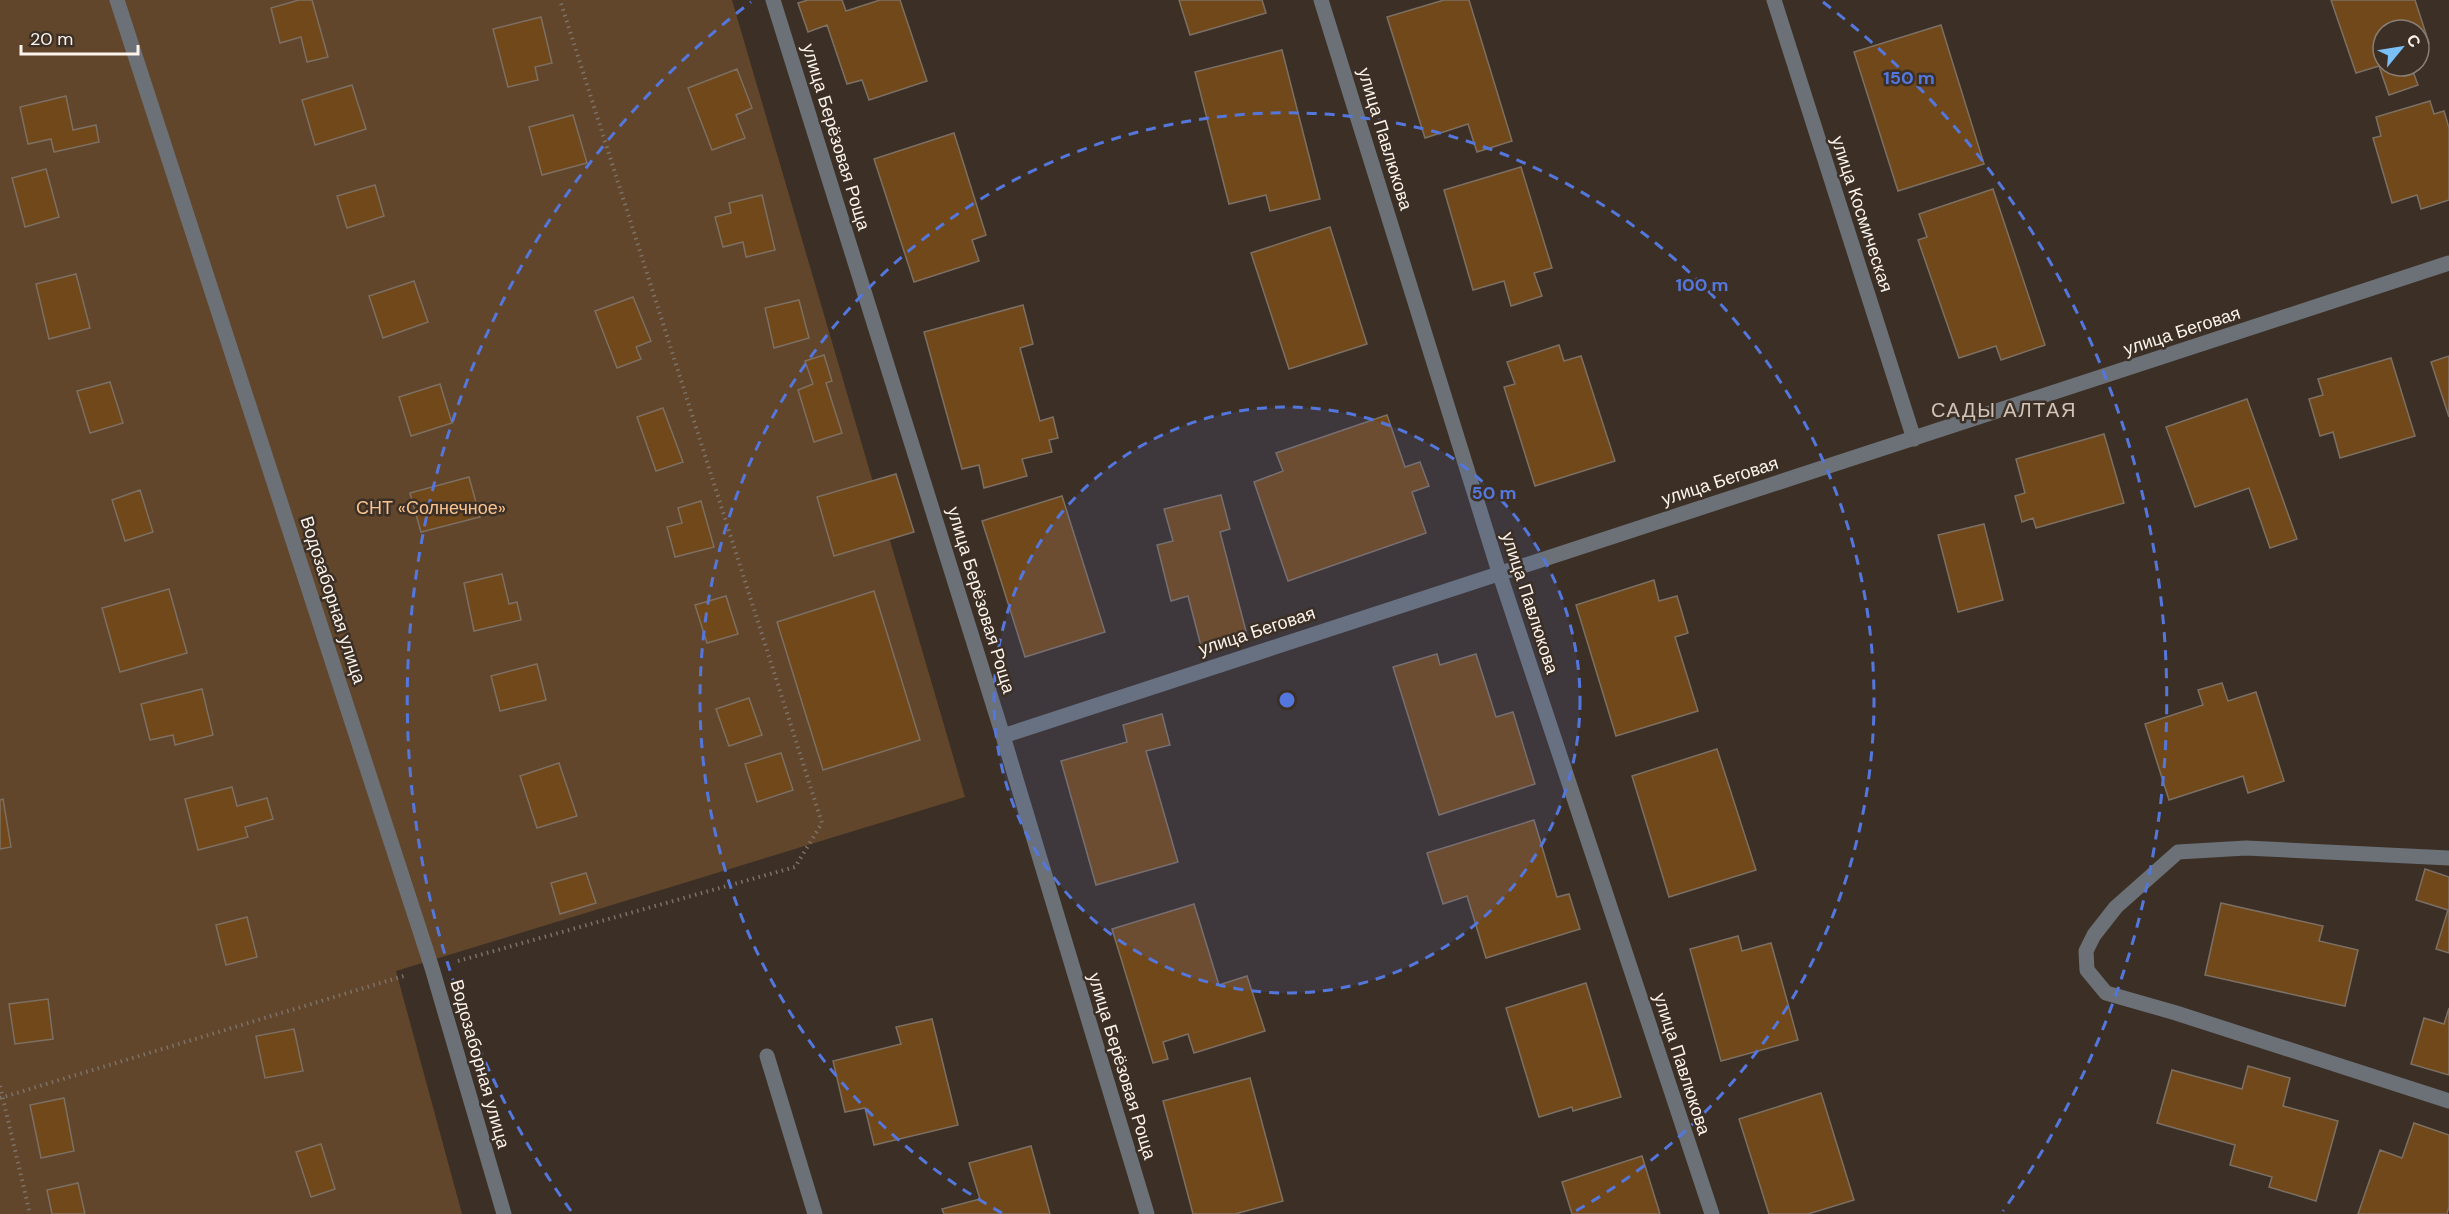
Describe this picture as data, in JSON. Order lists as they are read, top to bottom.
{
  "streets": {
    "street": [
      "улица Берёзовая Роща",
      "улица Павлюкова",
      "улица Космическая",
      "улица Беговая",
      "Водозаборная улица"
    ]
  },
  "crossings": [
    ["улица Берёзовая Роща", "улица Беговая"],
    ["улица Павлюкова", "улица Беговая"],
    ["улица Космическая", "улица Беговая"]
  ],
  "districts": ["САДЫ АЛТАЯ"],
  "parks": ["СНТ «Солнечное»"],
  "scale_bar": "20 m",
  "north": "top right",
  "rings": ["150 m", "100 m", "50 m"]
}
